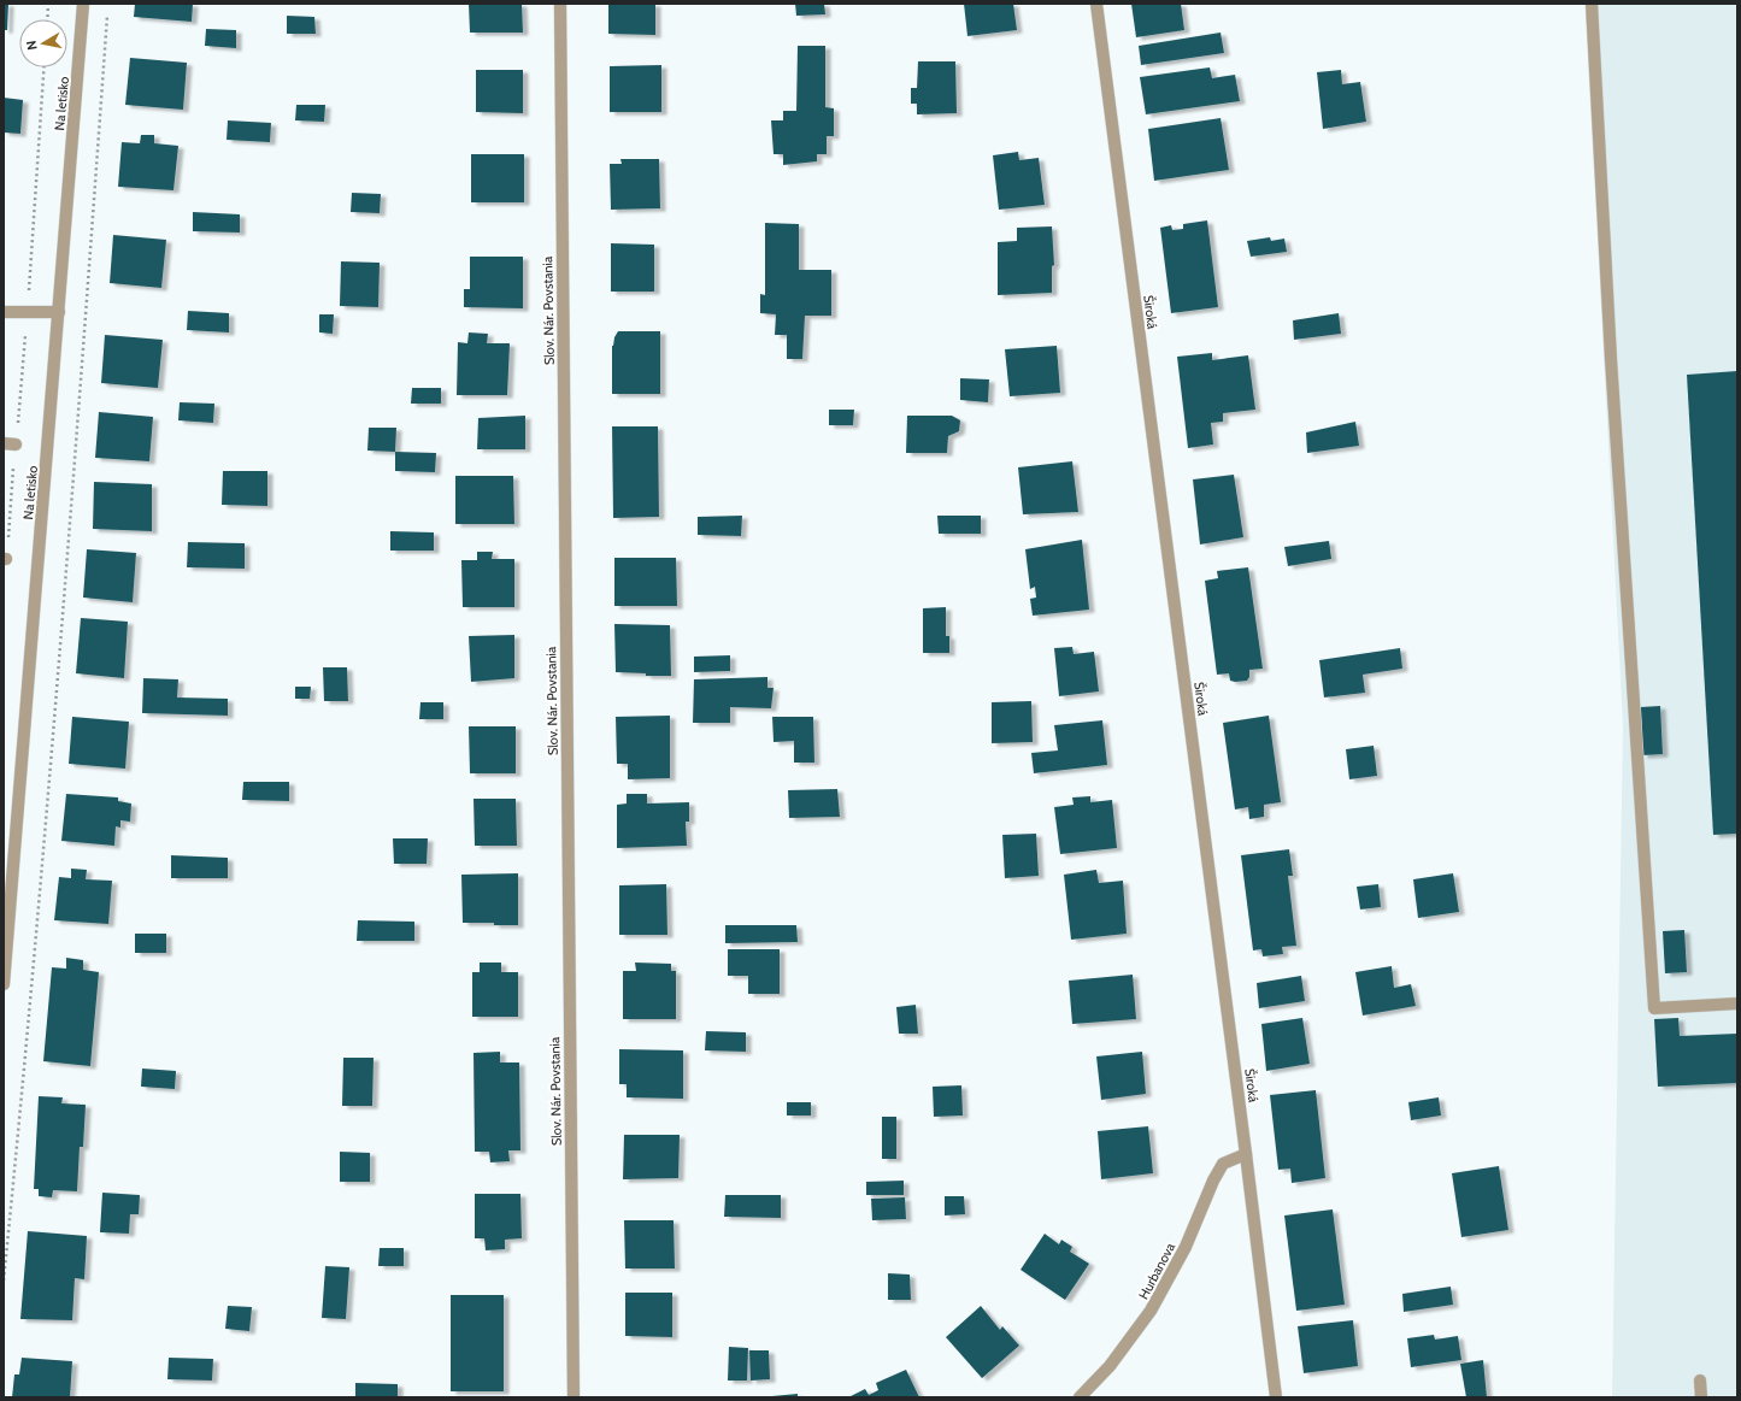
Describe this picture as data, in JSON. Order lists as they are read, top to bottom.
{
  "streets": {
    "street": [
      "Na letisko",
      "Slov. Nár. Povstania",
      "Široká",
      "Hurbanova"
    ]
  },
  "crossings": [
    ["Široká", "Hurbanova"]
  ],
  "north": "left"
}
